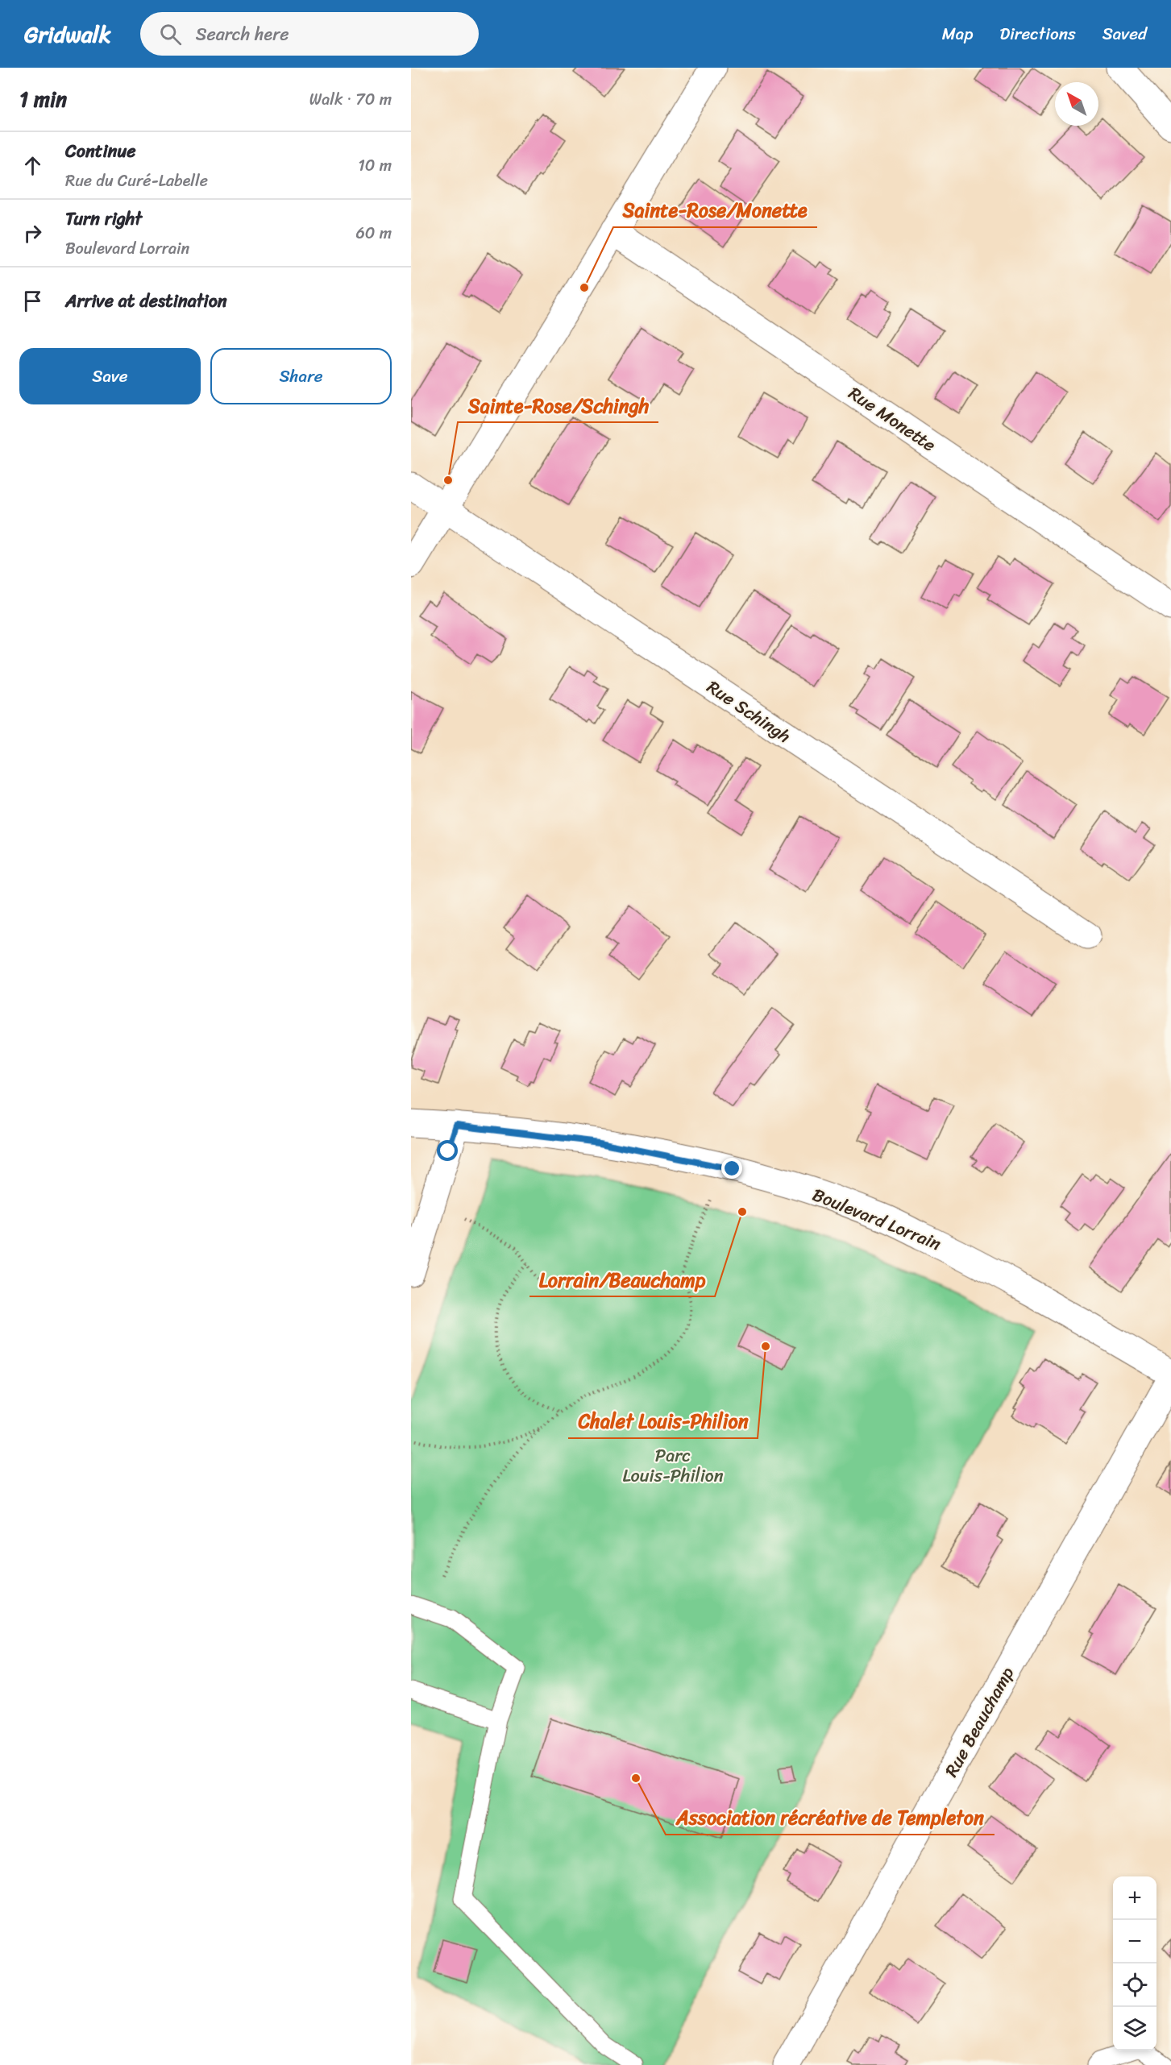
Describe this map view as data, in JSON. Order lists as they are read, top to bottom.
{
  "streets": {
    "street": [
      "Rue Monette",
      "Rue Schingh",
      "Boulevard Lorrain",
      "Rue Beauchamp"
    ]
  },
  "parks": ["Parc Louis-Philion"],
  "places": [
    "Sainte-Rose/Monette",
    "Sainte-Rose/Schingh",
    "Lorrain/Beauchamp",
    "Chalet Louis-Philion",
    "Association récréative de Templeton"
  ],
  "north": "top left",
  "page": {
    "header": "Gridwalk",
    "search": "Search here",
    "nav": ["Map", "Directions", "Saved"],
    "heading": ["1 min", "Walk · 70 m"],
    "list": [
      ["Continue", "Rue du Curé-Labelle", "10 m"],
      ["Turn right", "Boulevard Lorrain", "60 m"],
      "Arrive at destination"
    ],
    "buttons": ["Save", "Share"],
    "map_buttons": ["+", "−"]
  }
}
